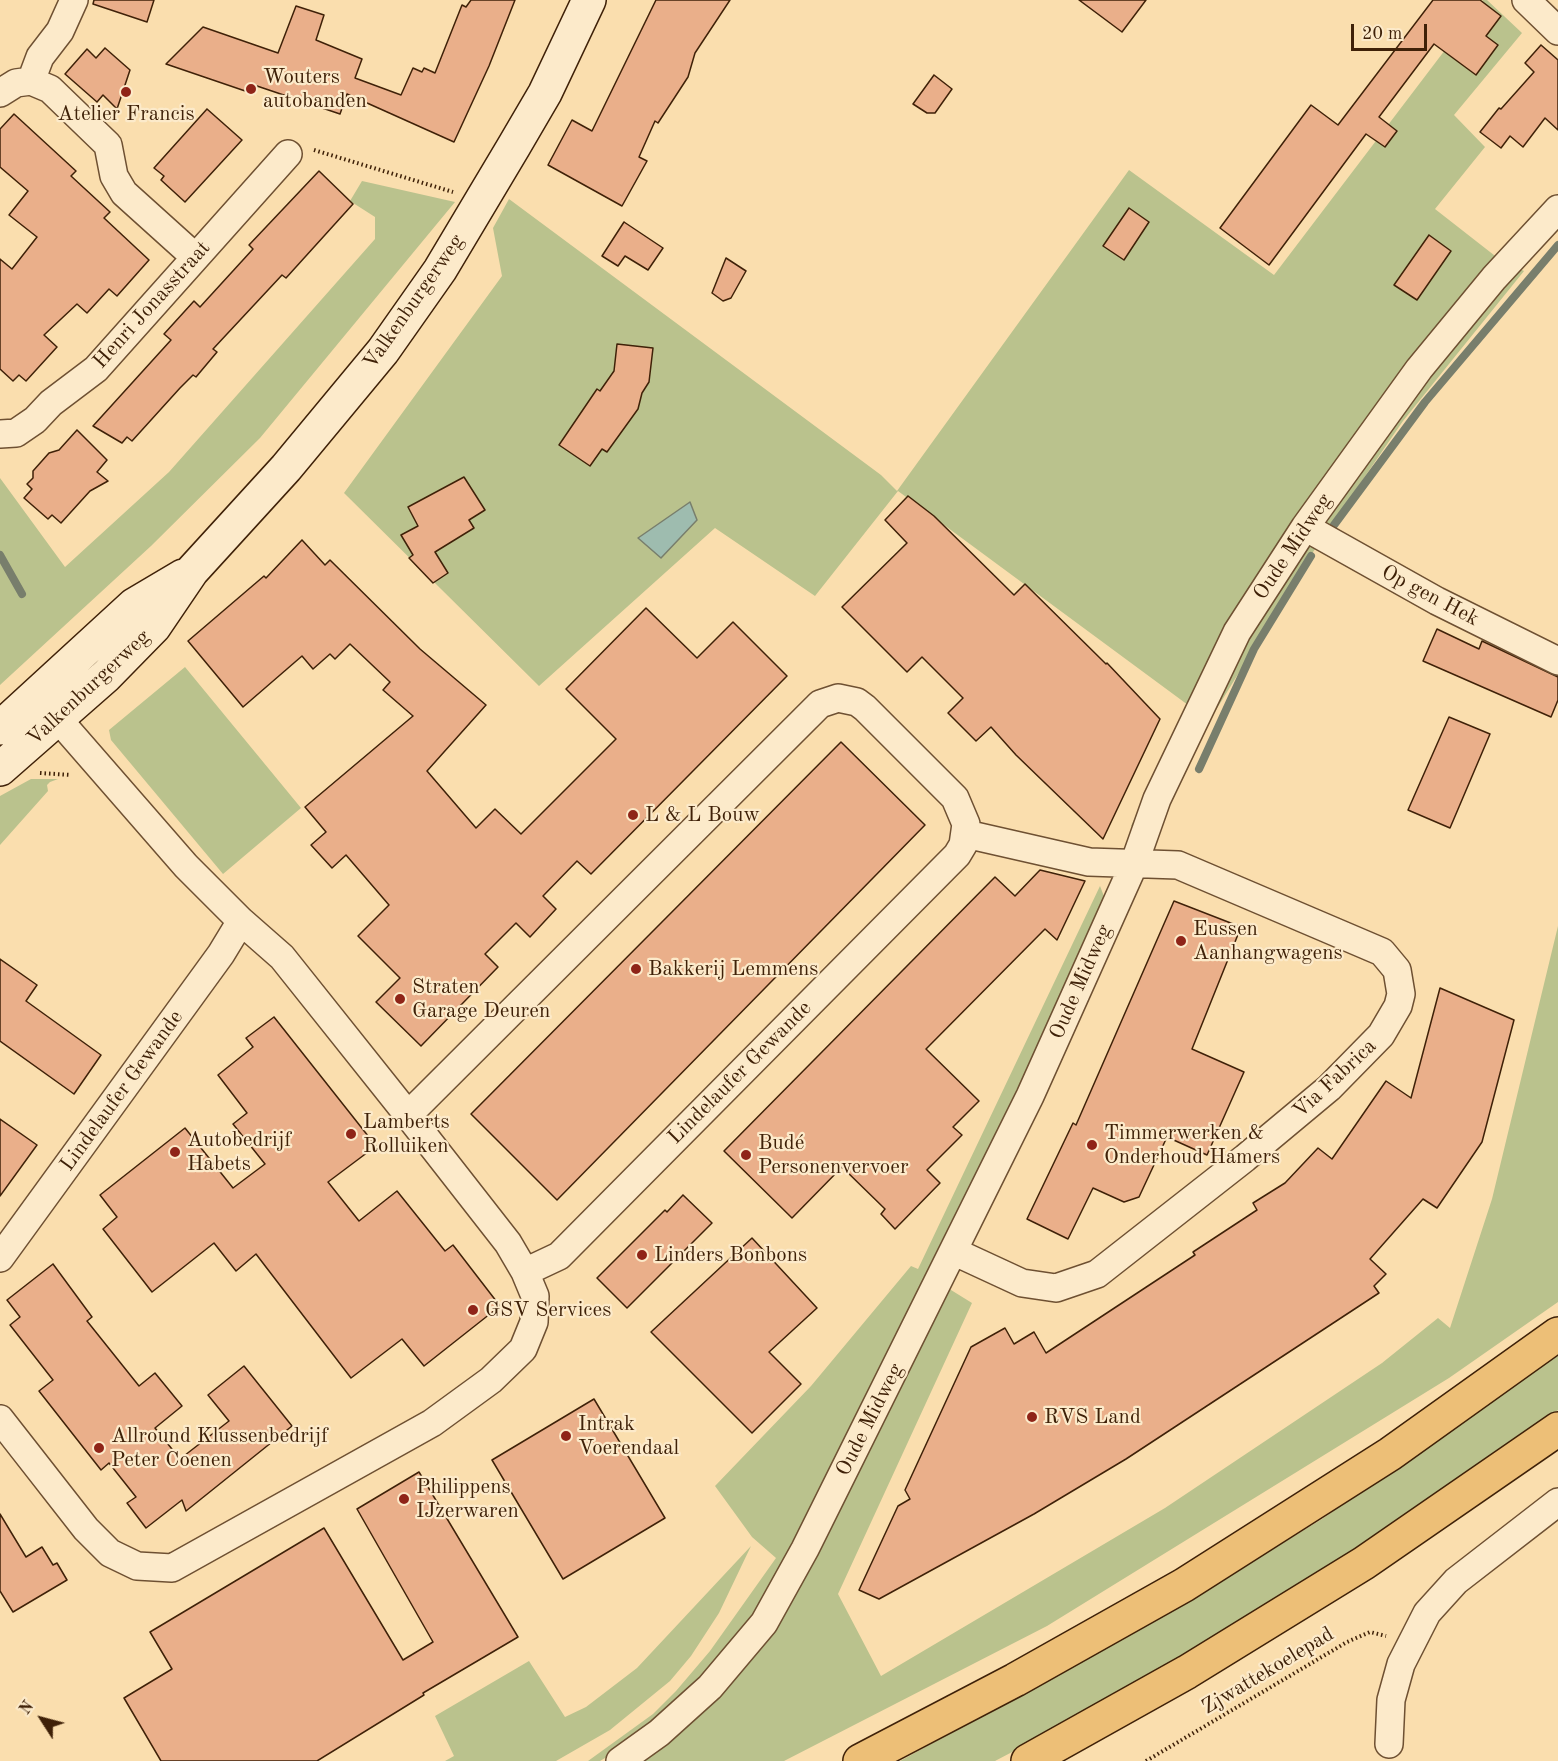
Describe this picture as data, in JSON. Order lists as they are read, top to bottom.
{
  "streets": {
    "main road": ["Valkenburgerweg"],
    "street": [
      "Henri Jonasstraat",
      "Oude Midweg",
      "Op gen Hek",
      "Lindelaufer Gewande",
      "Via Fabrica"
    ],
    "path": ["Zjwattekoelepad"]
  },
  "crossings": [
    ["Oude Midweg", "Op gen Hek"],
    ["Oude Midweg", "Via Fabrica"]
  ],
  "places": [
    "Wouters autobanden",
    "Atelier Francis",
    "L & L Bouw",
    "Eussen Aanhangwagens",
    "Bakkerij Lemmens",
    "Straten Garage Deuren",
    "Lamberts Rolluiken",
    "Timmerwerken & Onderhoud Hamers",
    "Autobedrijf Habets",
    "Budé Personenvervoer",
    "Linders Bonbons",
    "GSV Services",
    "RVS Land",
    "Intrak Voerendaal",
    "Allround Klussenbedrijf Peter Coenen",
    "Philippens IJzerwaren"
  ],
  "scale_bar": "20 m",
  "north": "top left"
}
